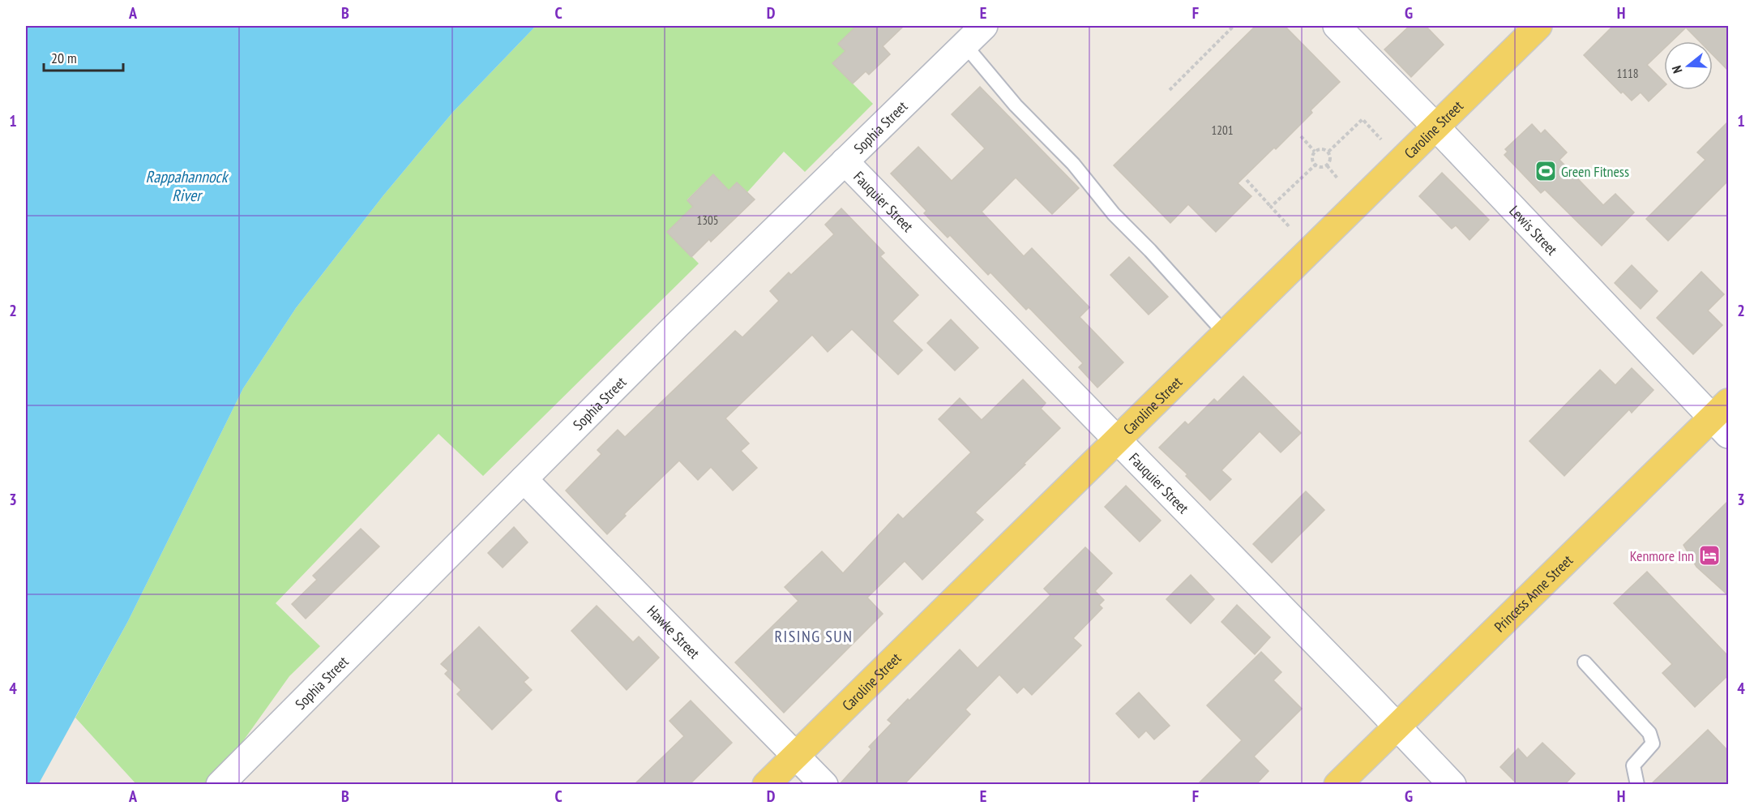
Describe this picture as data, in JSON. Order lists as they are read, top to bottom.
{
  "streets": {
    "main road": ["Caroline Street", "Princess Anne Street"],
    "street": [
      "Sophia Street",
      "Fauquier Street",
      "Lewis Street",
      "Hawke Street"
    ]
  },
  "crossings": [
    ["Sophia Street", "Fauquier Street"],
    ["Sophia Street", "Hawke Street"],
    ["Caroline Street", "Fauquier Street"],
    ["Caroline Street", "Lewis Street"],
    ["Caroline Street", "Hawke Street"],
    ["Fauquier Street", "Princess Anne Street"],
    ["Lewis Street", "Princess Anne Street"]
  ],
  "districts": ["RISING SUN"],
  "water": ["Rappahannock River"],
  "places": {
    "sports": ["Green Fitness"],
    "hotel": ["Kenmore Inn"]
  },
  "house_numbers": ["1118", "1201", "1305"],
  "scale_bar": "20 m",
  "north": "left",
  "grid": {
    "columns": [
      "A",
      "B",
      "C",
      "D",
      "E",
      "F",
      "G",
      "H"
    ],
    "rows": [
      "1",
      "2",
      "3",
      "4"
    ]
  }
}
